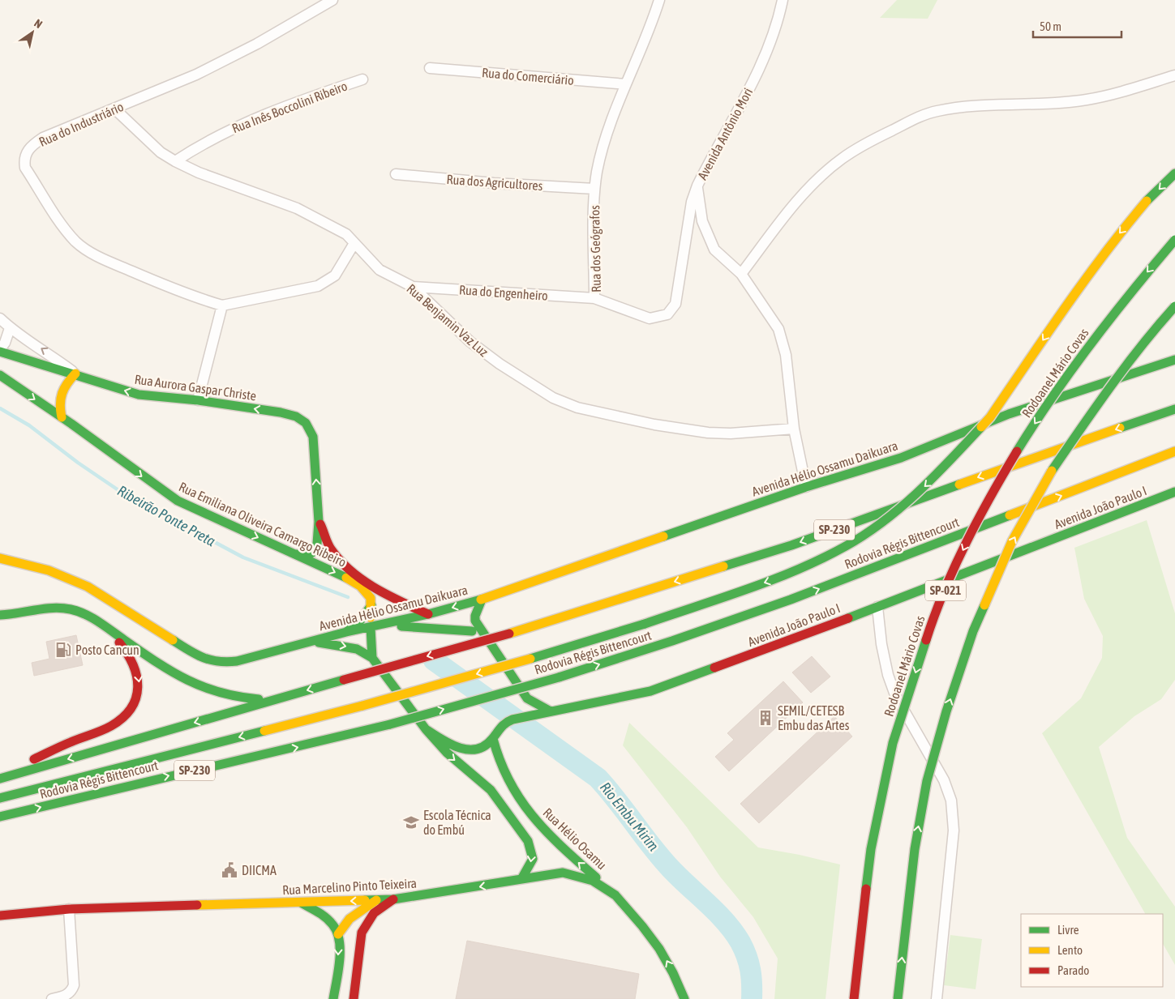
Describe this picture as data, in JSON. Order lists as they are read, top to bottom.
{
  "streets": {
    "main road": [
      "Rodoanel Mário Covas",
      "Rua Aurora Gaspar Christe",
      "Avenida Hélio Ossamu Daikuara",
      "Avenida João Paulo I",
      "Rua Emiliana Oliveira Camargo Ribeiro",
      "SP-230",
      "Rodovia Régis Bittencourt",
      "SP-021",
      "Rua Hélio Osamu",
      "Rua Marcelino Pinto Teixeira"
    ],
    "street": [
      "Rua do Comerciário",
      "Rua Inês Boccolini Ribeiro",
      "Rua do Industriário",
      "Avenida Antônio Mori",
      "Rua dos Agricultores",
      "Rua dos Geógrafos",
      "Rua do Engenheiro",
      "Rua Benjamin Vaz Luz"
    ]
  },
  "crossings": [
    ["Rua do Comerciário", "Rua dos Geógrafos"],
    ["Rua Inês Boccolini Ribeiro", "Rua Benjamin Vaz Luz"],
    ["Rua do Industriário", "Rua Benjamin Vaz Luz"],
    ["Avenida Antônio Mori", "Rua dos Geógrafos"],
    ["Avenida Antônio Mori", "Rua Benjamin Vaz Luz"],
    ["Avenida Antônio Mori", "Avenida Hélio Ossamu Daikuara"],
    ["Rua dos Agricultores", "Rua dos Geógrafos"],
    ["Rua dos Geógrafos", "Rua do Engenheiro"],
    ["Rua do Engenheiro", "Rua Benjamin Vaz Luz"],
    ["Avenida João Paulo I", "Rua Hélio Osamu"],
    ["Rua Hélio Osamu", "Rua Marcelino Pinto Teixeira"]
  ],
  "one_way": ["Rua Aurora Gaspar Christe", "Rua Emiliana Oliveira Camargo Ribeiro", "Rua Marcelino Pinto Teixeira"],
  "water": ["Ribeirão Ponte Preta", "Rio Embu Mirim"],
  "places": {
    "fuel station": ["Posto Cancun"],
    "building": ["SEMIL/CETESB Embu das Artes"],
    "school or university": ["Escola Técnica do Embú"],
    "public building": ["DIICMA"]
  },
  "legend": ["Livre", "Lento", "Parado"],
  "scale_bar": "50 m",
  "north": "top right"
}
